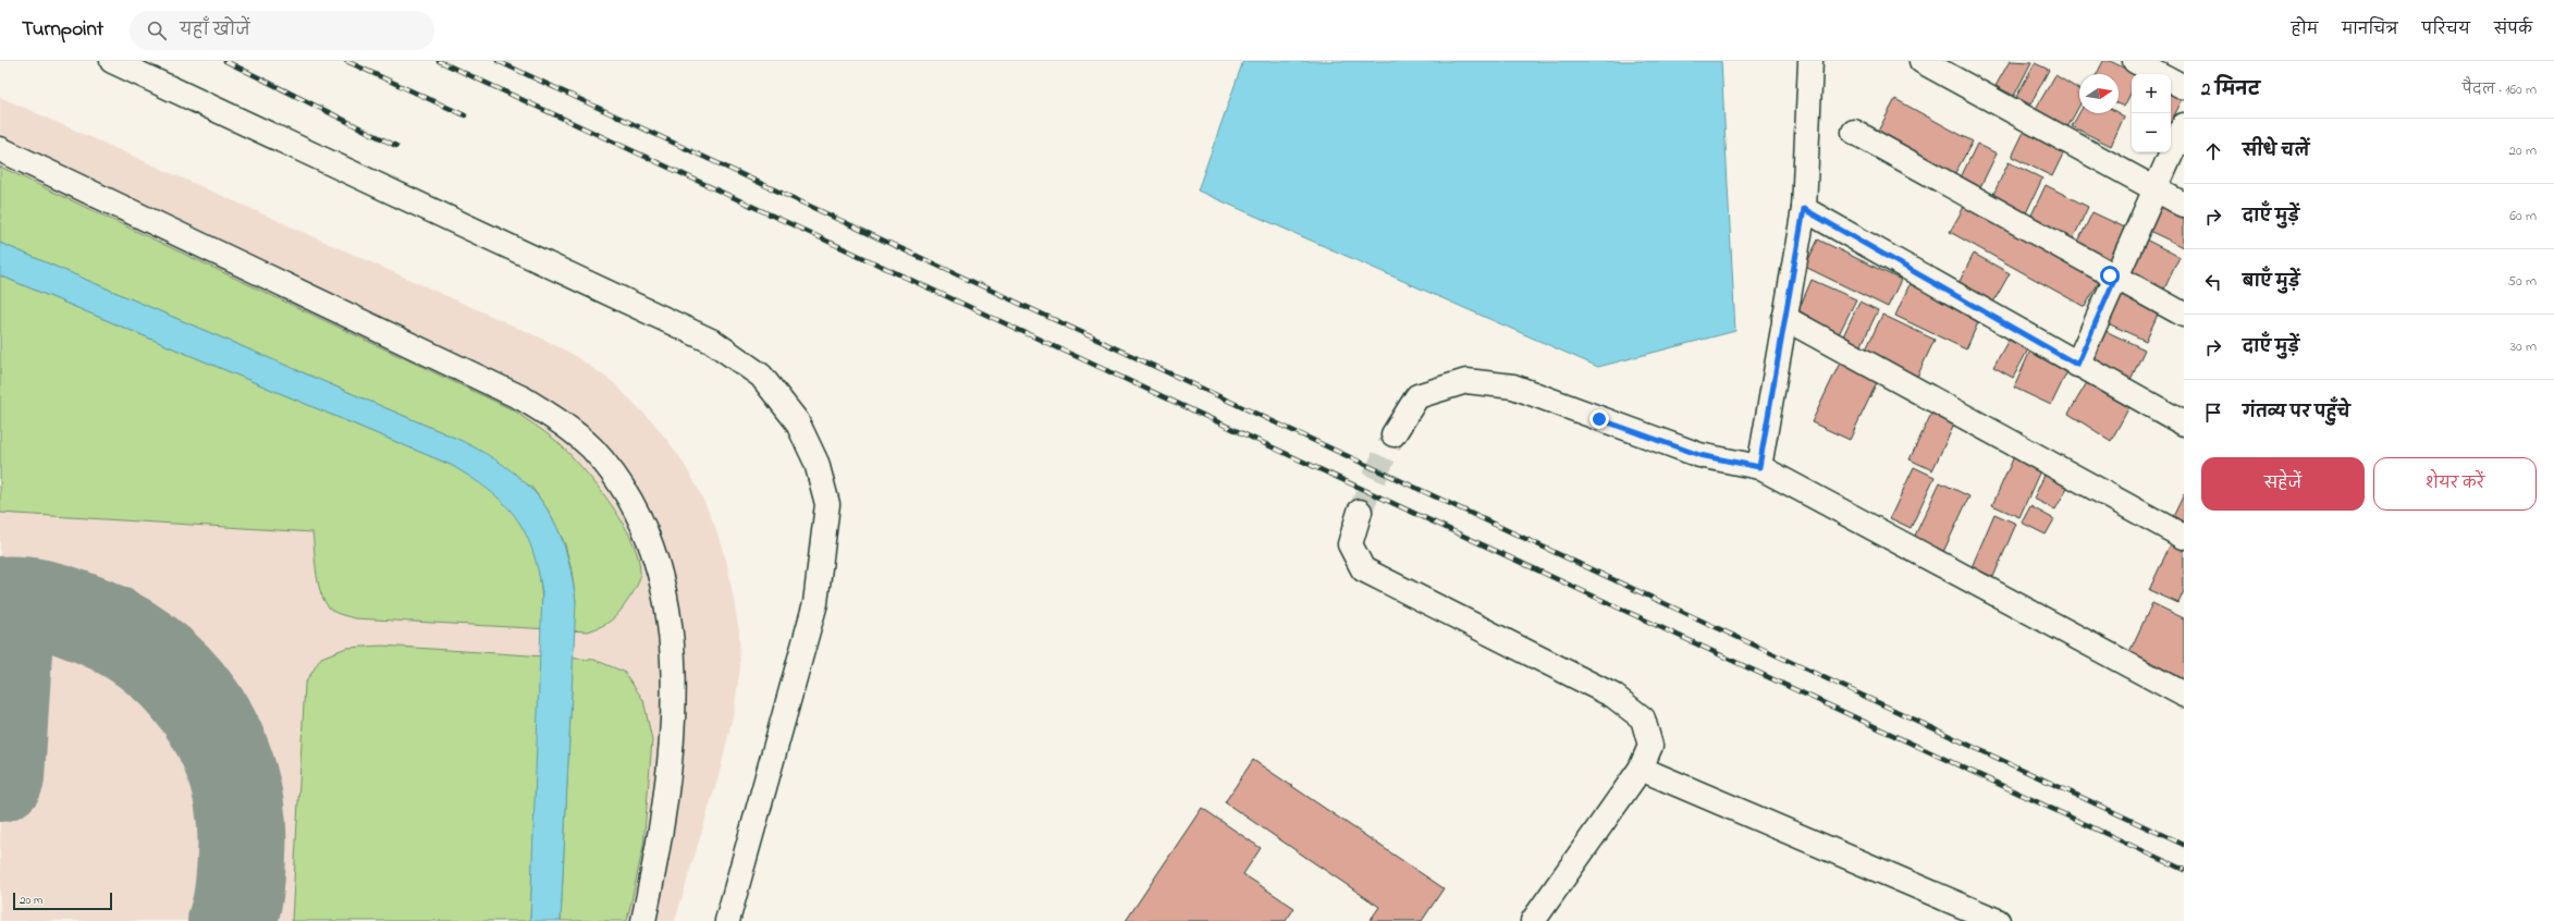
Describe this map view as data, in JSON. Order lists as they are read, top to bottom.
{
  "scale_bar": "20 m",
  "north": "right",
  "page": {
    "header": "Turnpoint",
    "search": "यहाँ खोजें",
    "nav": [
      "होम",
      "मानचित्र",
      "परिचय",
      "संपर्क"
    ],
    "heading": ["2 मिनट", "पैदल · 160 m"],
    "map_buttons": ["+", "−"],
    "list": [
      ["सीधे चलें", "20 m"],
      ["दाएँ मुड़ें", "60 m"],
      ["बाएँ मुड़ें", "50 m"],
      ["दाएँ मुड़ें", "30 m"],
      "गंतव्य पर पहुँचे"
    ],
    "buttons": ["सहेजें", "शेयर करें"],
    "scale": "20 m"
  }
}
